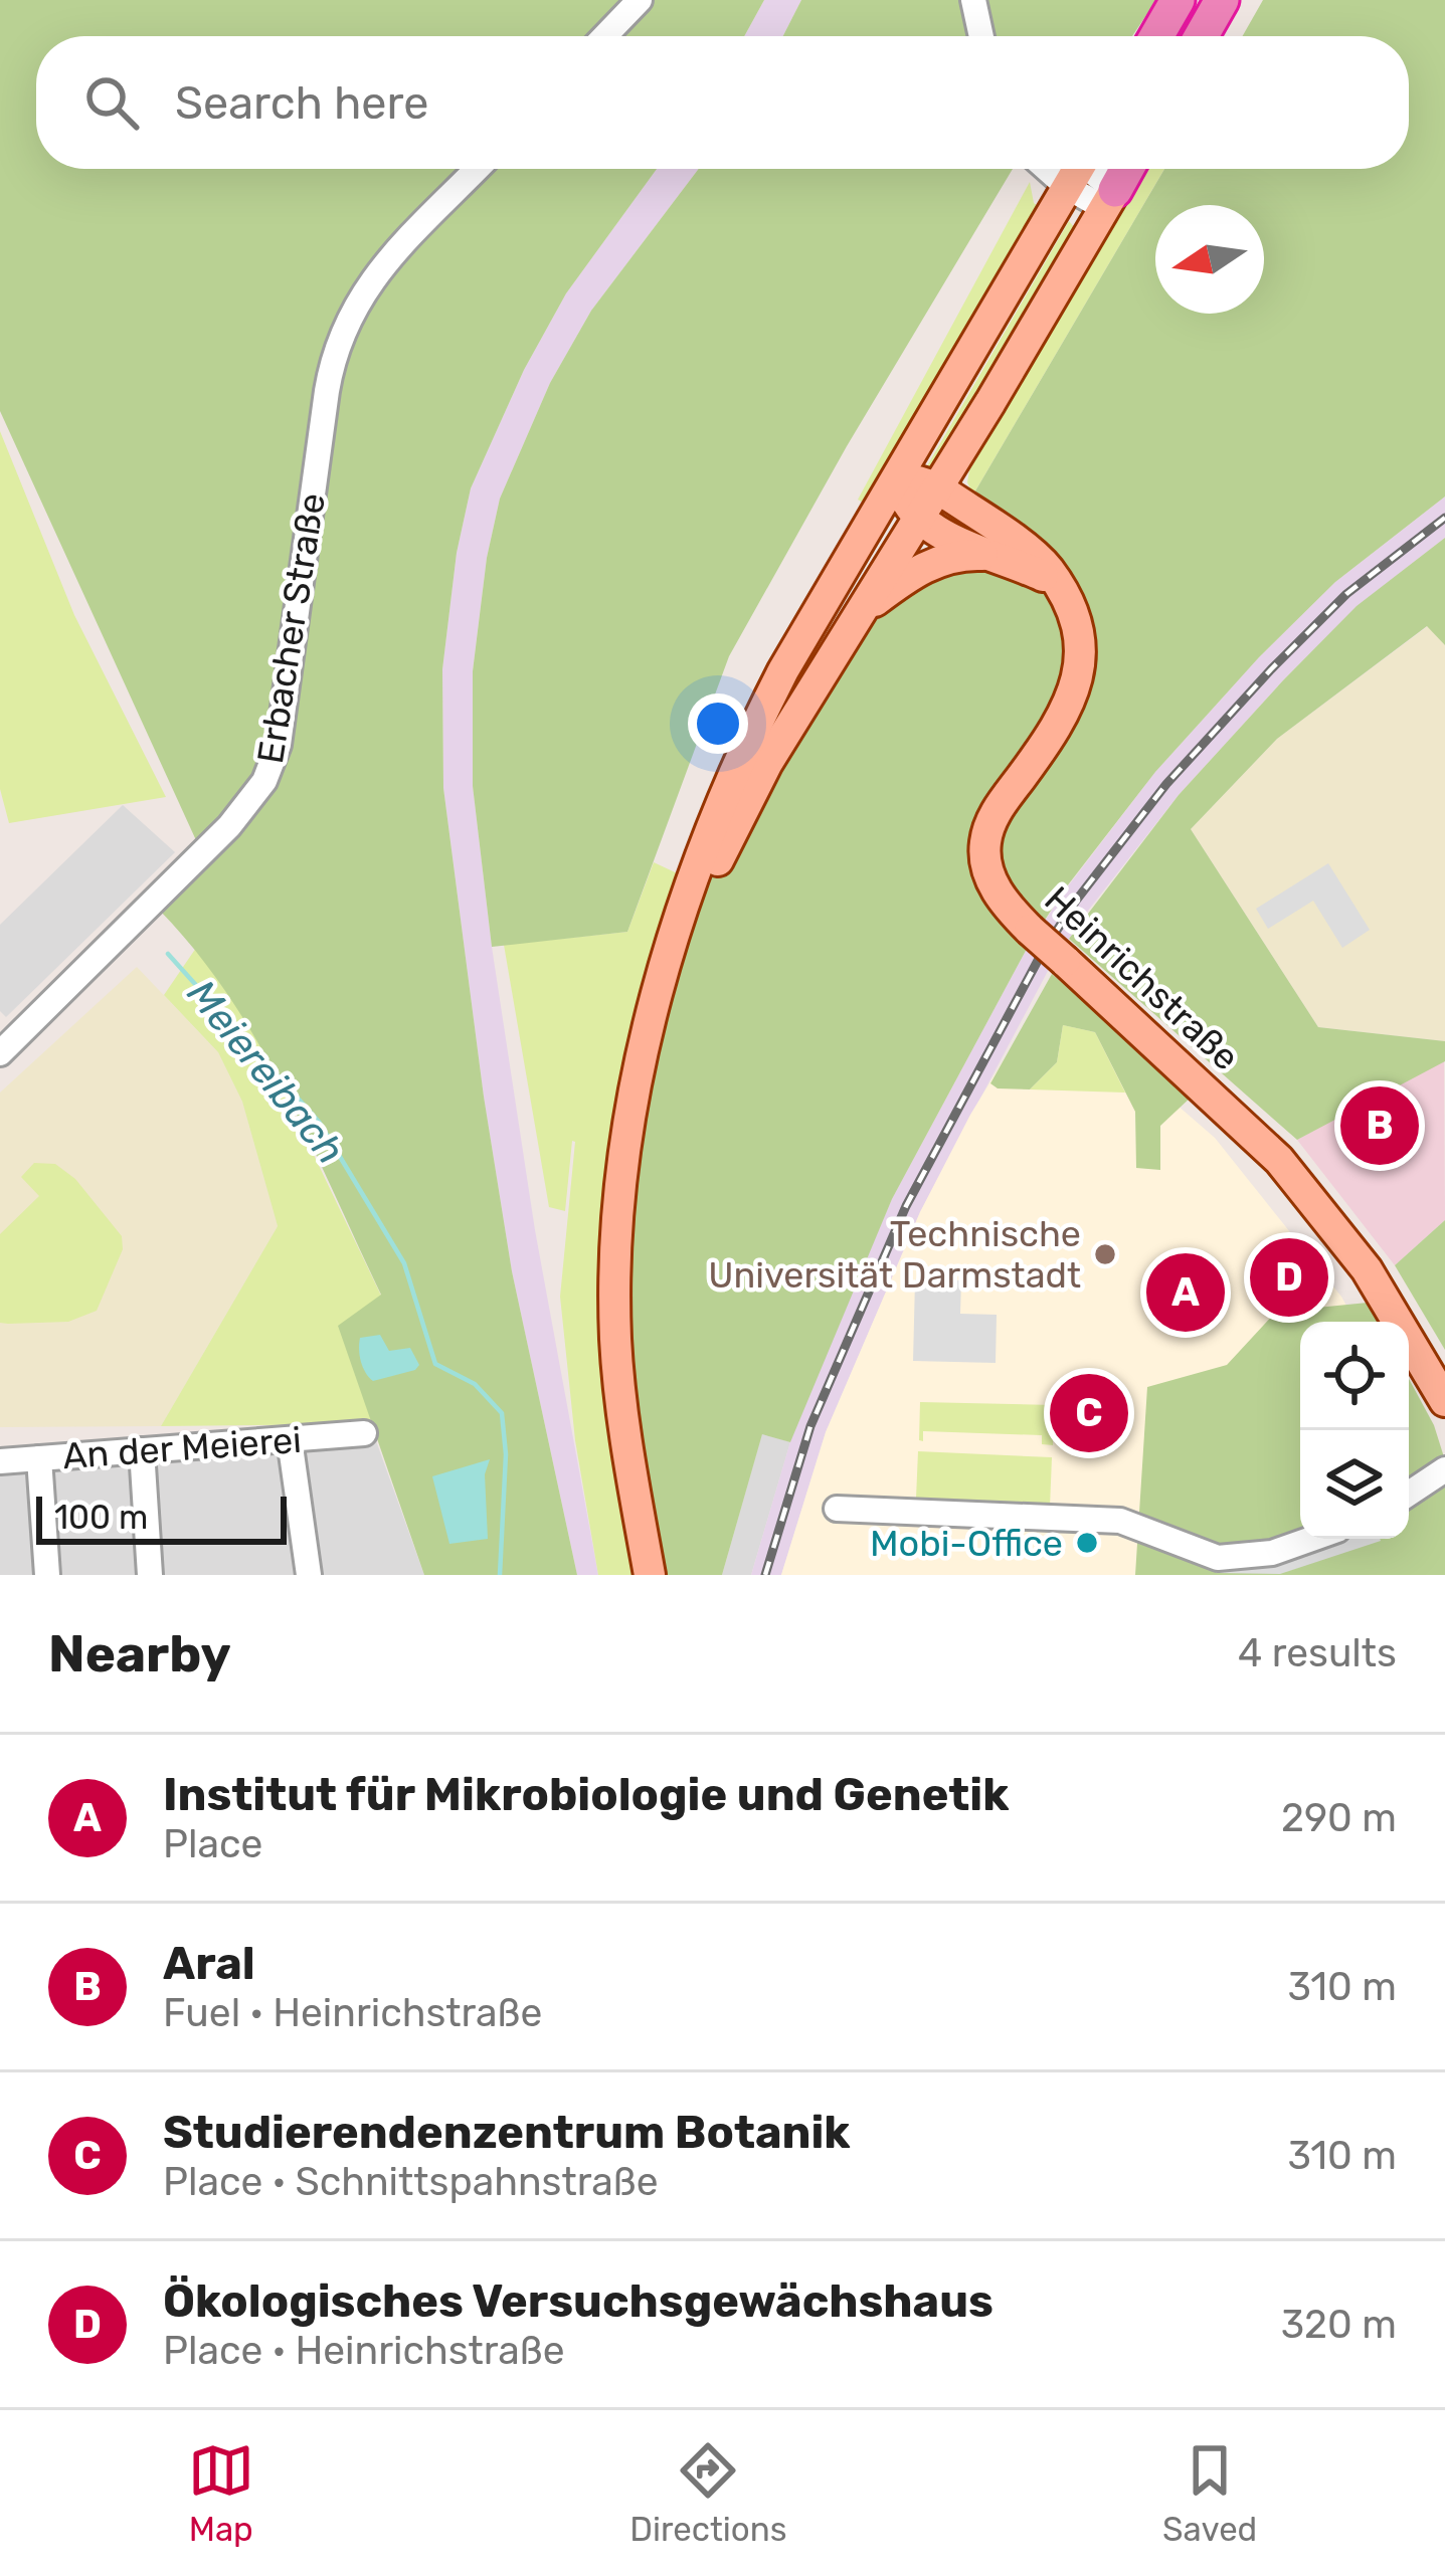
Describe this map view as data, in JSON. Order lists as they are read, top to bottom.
{
  "streets": {
    "main road": ["Heinrichstraße"],
    "street": ["Erbacher Straße", "An der Meierei"]
  },
  "water": ["Meiereibach"],
  "places": ["Technische Universität Darmstadt", "Mobi-Office"],
  "scale_bar": "100 m",
  "north": "left",
  "page": {
    "search": "Search here",
    "pins": [
      "B",
      "D",
      "A",
      "C"
    ],
    "scale": "100 m",
    "heading": ["Nearby", "4 results"],
    "list": [
      {
        "mark": "A",
        "name": "Institut für Mikrobiologie und Genetik",
        "note": "Place",
        "value": "290 m"
      },
      {
        "mark": "B",
        "name": "Aral",
        "note": "Fuel · Heinrichstraße",
        "value": "310 m"
      },
      {
        "mark": "C",
        "name": "Studierendenzentrum Botanik",
        "note": "Place · Schnittspahnstraße",
        "value": "310 m"
      },
      {
        "mark": "D",
        "name": "Ökologisches Versuchsgewächshaus",
        "note": "Place · Heinrichstraße",
        "value": "320 m"
      }
    ],
    "nav": ["Map", "Directions", "Saved"]
  }
}
